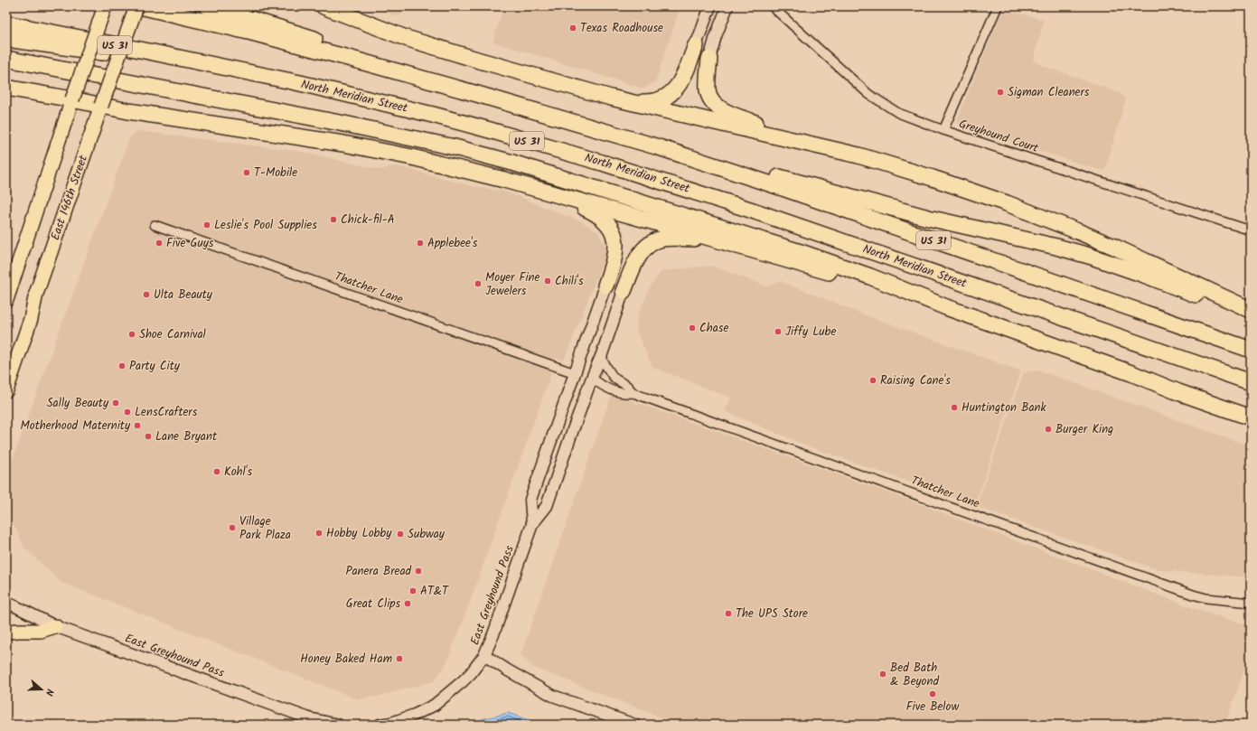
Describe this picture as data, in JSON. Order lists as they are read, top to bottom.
{
  "streets": {
    "highway": ["US 31", "North Meridian Street"],
    "main road": ["East 146th Street"],
    "street": ["Greyhound Court", "Thatcher Lane", "East Greyhound Pass"]
  },
  "crossings": [
    ["Thatcher Lane", "East Greyhound Pass"]
  ],
  "places": [
    "Texas Roadhouse",
    "Sigman Cleaners",
    "T-Mobile",
    "Chick-fil-A",
    "Leslie's Pool Supplies",
    "Five Guys",
    "Applebee's",
    "Chili's",
    "Moyer Fine Jewelers",
    "Ulta Beauty",
    "Chase",
    "Jiffy Lube",
    "Shoe Carnival",
    "Party City",
    "Raising Cane's",
    "Sally Beauty",
    "Huntington Bank",
    "LensCrafters",
    "Motherhood Maternity",
    "Burger King",
    "Lane Bryant",
    "Kohl's",
    "Village Park Plaza",
    "Hobby Lobby",
    "Subway",
    "Panera Bread",
    "AT&T",
    "Great Clips",
    "The UPS Store",
    "Honey Baked Ham",
    "Bed Bath & Beyond",
    "Five Below"
  ],
  "north": "right"
}
